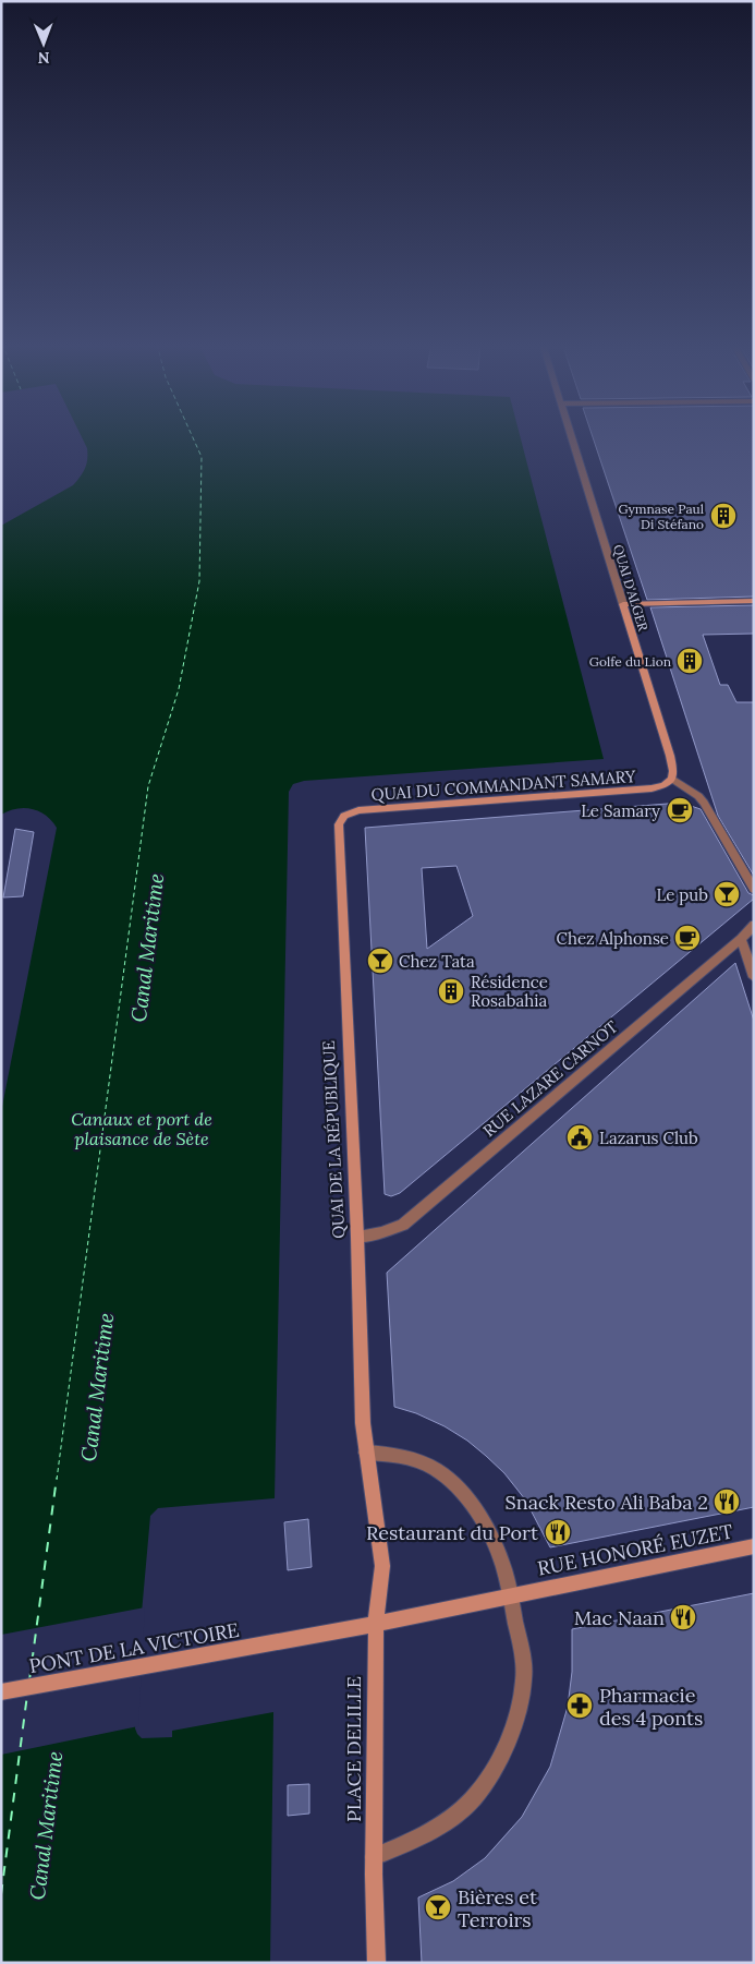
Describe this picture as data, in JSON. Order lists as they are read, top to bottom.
{
  "streets": {
    "main road": [
      "QUAI D'ALGER",
      "QUAI DU COMMANDANT SAMARY",
      "QUAI DE LA RÉPUBLIQUE",
      "RUE HONORÉ EUZET",
      "PONT DE LA VICTOIRE",
      "PLACE DELILLE"
    ],
    "street": ["RUE LAZARE CARNOT"]
  },
  "crossings": [
    ["QUAI D'ALGER", "QUAI DU COMMANDANT SAMARY"],
    ["QUAI DU COMMANDANT SAMARY", "QUAI DE LA RÉPUBLIQUE"],
    ["RUE LAZARE CARNOT", "QUAI DE LA RÉPUBLIQUE"],
    ["QUAI DE LA RÉPUBLIQUE", "PLACE DELILLE"],
    ["PONT DE LA VICTOIRE", "PLACE DELILLE"]
  ],
  "water": ["Canal Maritime", "Canaux et port de plaisance de Sète"],
  "places": {
    "building": ["Gymnase Paul Di Stéfano", "Golfe du Lion", "Résidence Rosabahia"],
    "cafe": ["Le Samary", "Chez Alphonse"],
    "bar": ["Le pub", "Chez Tata", "Bières et Terroirs"],
    "public building": ["Lazarus Club"],
    "restaurant": ["Snack Resto Ali Baba 2", "Restaurant du Port", "Mac Naan"],
    "pharmacy": ["Pharmacie des 4 ponts"]
  },
  "north": "bottom"
}
